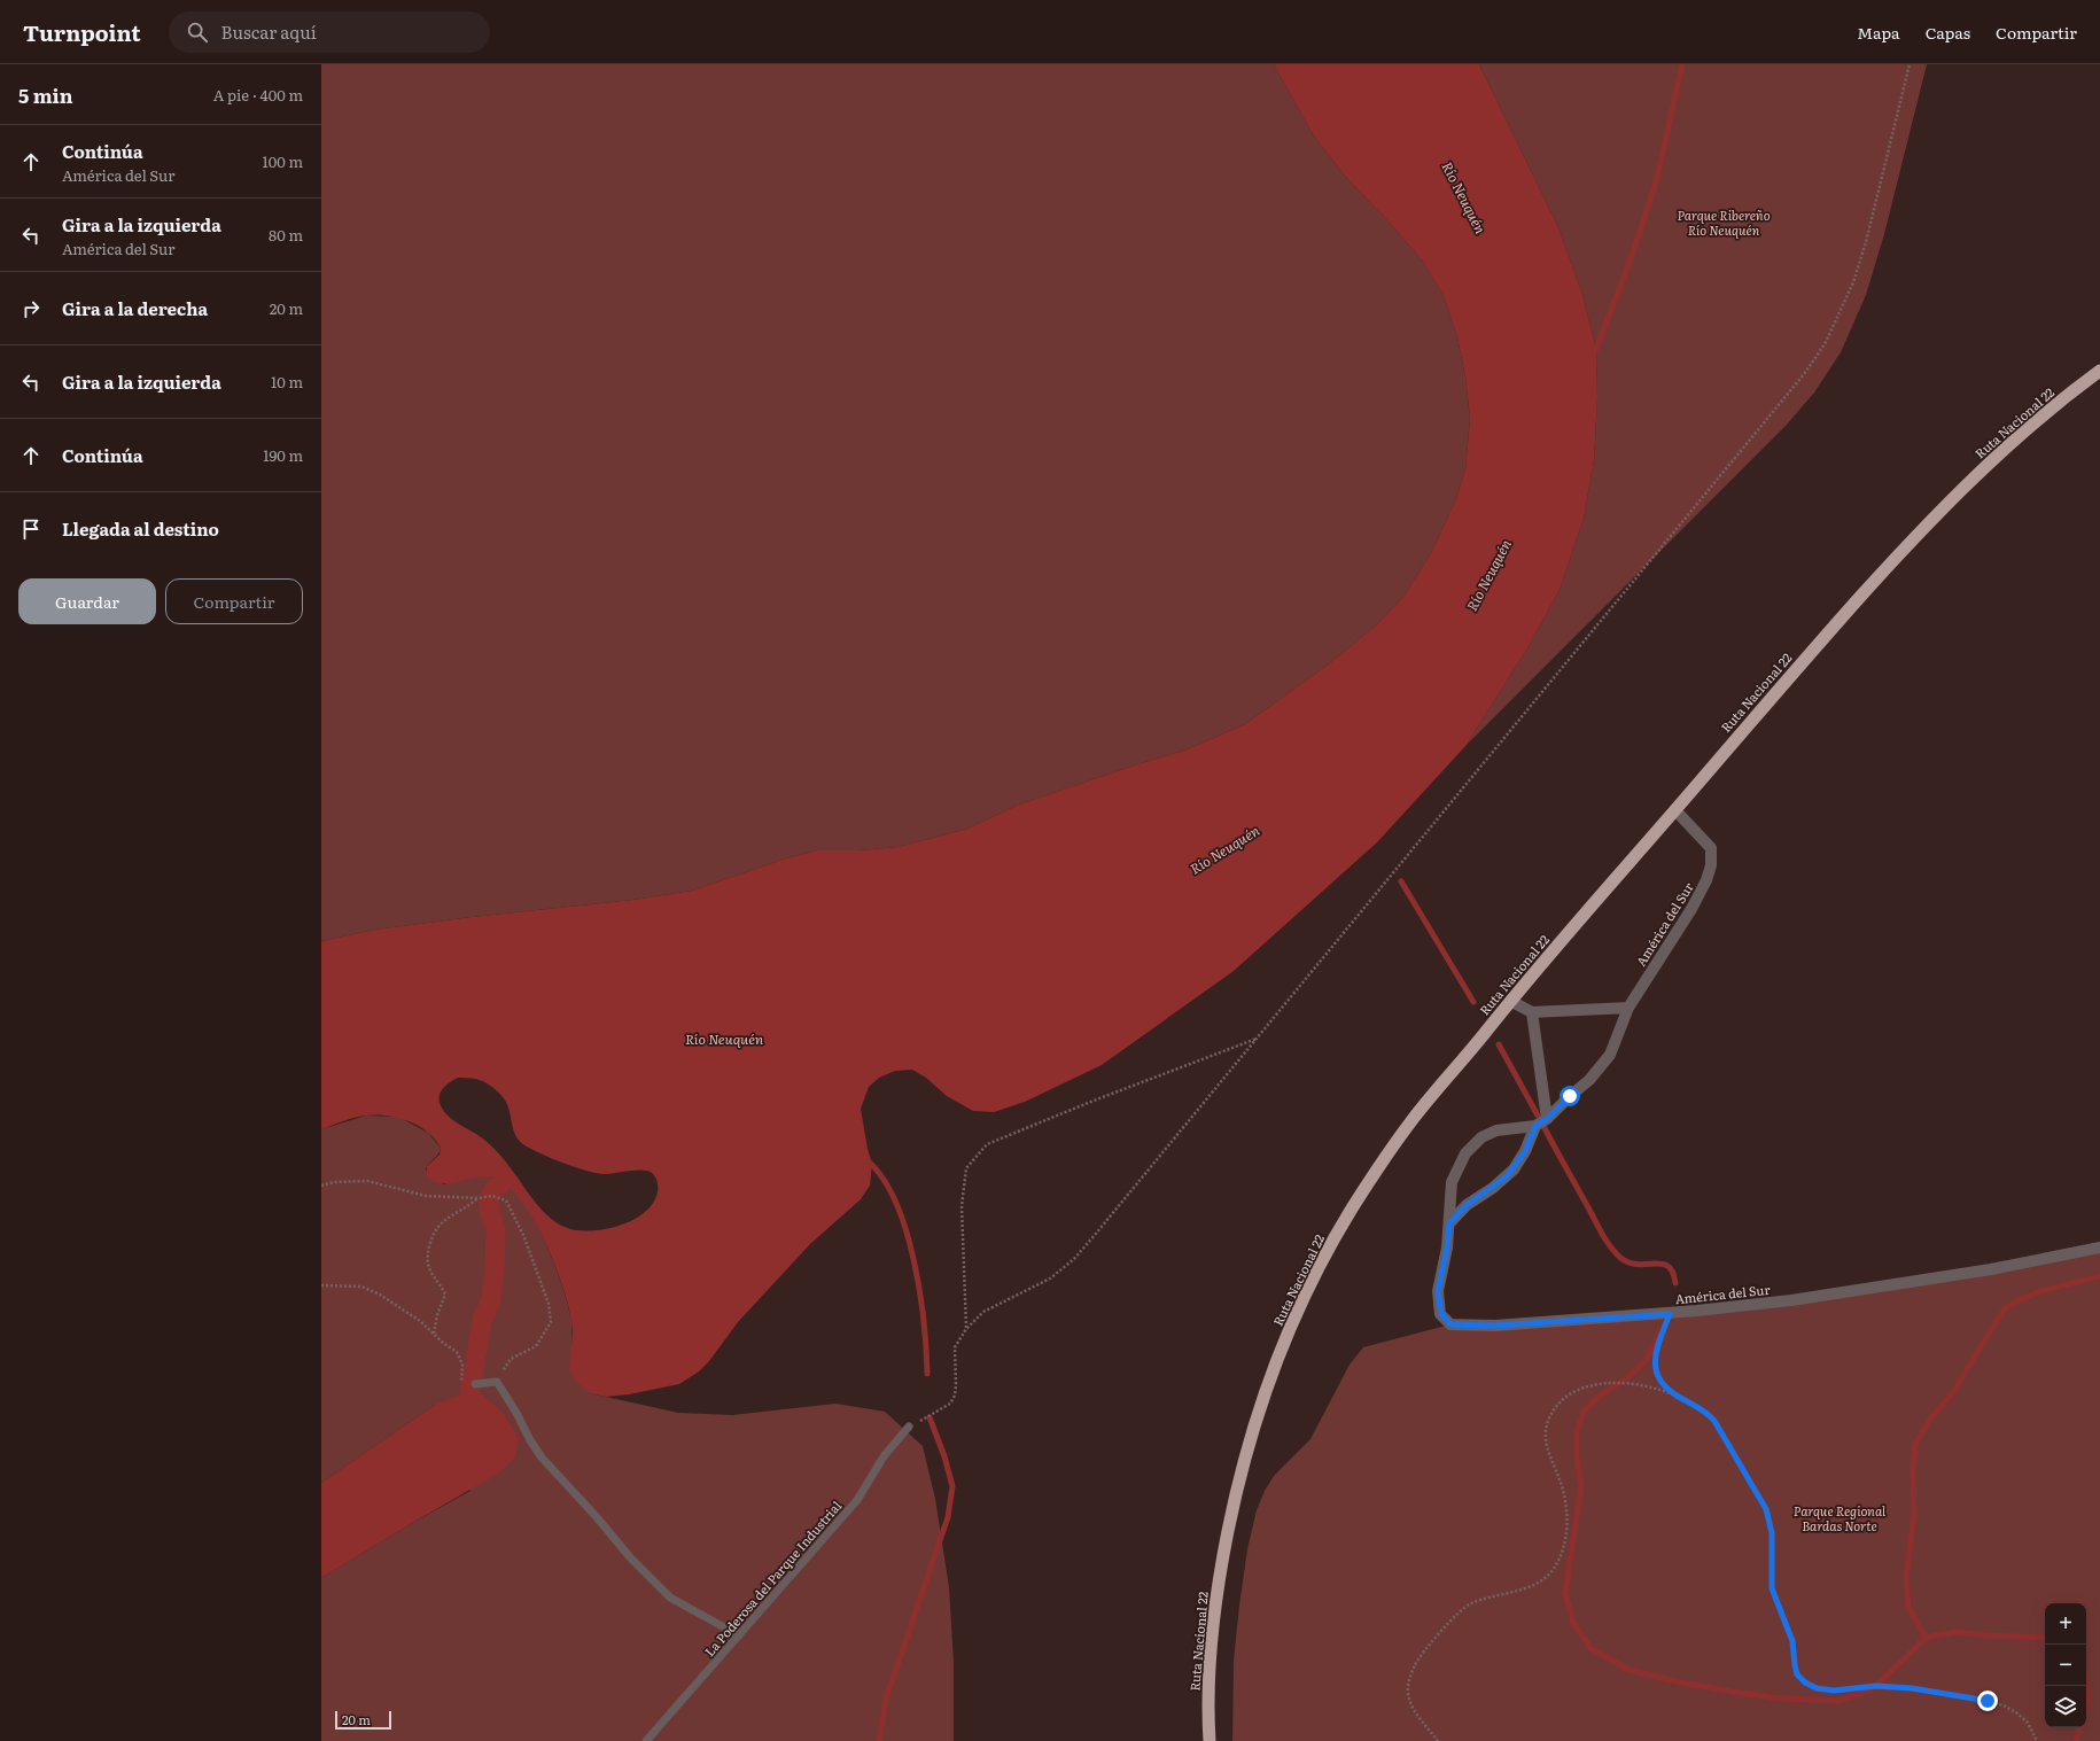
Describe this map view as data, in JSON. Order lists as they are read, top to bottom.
{
  "streets": {
    "highway": ["Ruta Nacional 22"],
    "street": ["América del Sur"],
    "lane": ["La Poderosa del Parque Industrial"]
  },
  "crossings": [
    ["Ruta Nacional 22", "América del Sur"]
  ],
  "water": ["Río Neuquén"],
  "parks": ["Parque Ribereño Río Neuquén", "Parque Regional Bardas Norte"],
  "scale_bar": "20 m",
  "page": {
    "header": "Turnpoint",
    "search": "Buscar aquí",
    "nav": ["Mapa", "Capas", "Compartir"],
    "heading": ["5 min", "A pie · 400 m"],
    "list": [
      ["Continúa", "América del Sur", "100 m"],
      ["Gira a la izquierda", "América del Sur", "80 m"],
      ["Gira a la derecha", "20 m"],
      ["Gira a la izquierda", "10 m"],
      ["Continúa", "190 m"],
      "Llegada al destino"
    ],
    "buttons": ["Guardar", "Compartir"],
    "map_buttons": ["+", "−"],
    "scale": "20 m"
  }
}
